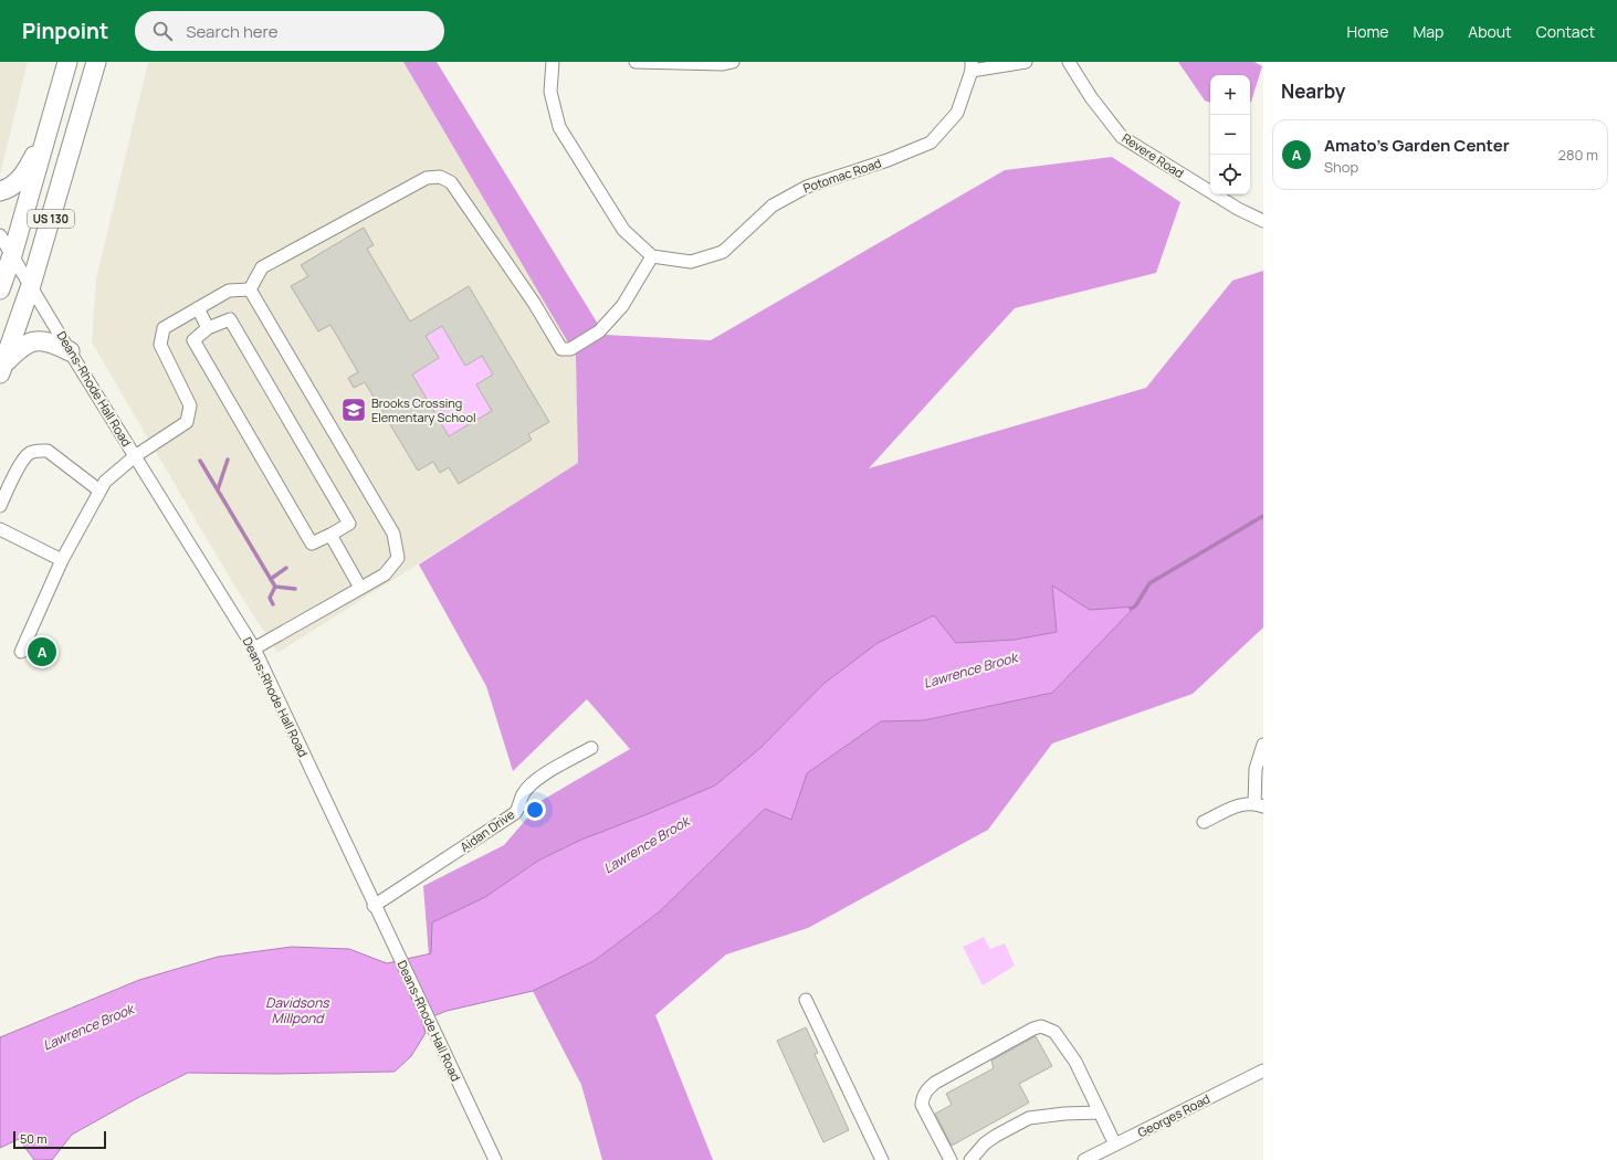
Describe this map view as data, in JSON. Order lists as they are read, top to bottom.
{
  "streets": {
    "highway": ["US 130"],
    "street": [
      "Revere Road",
      "Potomac Road",
      "Deans-Rhode Hall Road",
      "Aidan Drive",
      "Georges Road"
    ]
  },
  "crossings": [
    ["US 130", "Deans-Rhode Hall Road"],
    ["Deans-Rhode Hall Road", "Aidan Drive"]
  ],
  "water": ["Lawrence Brook", "Davidsons Millpond"],
  "places": {
    "school or university": ["Brooks Crossing Elementary School"]
  },
  "scale_bar": "50 m",
  "page": {
    "header": "Pinpoint",
    "search": "Search here",
    "nav": [
      "Home",
      "Map",
      "About",
      "Contact"
    ],
    "heading": "Nearby",
    "map_buttons": ["+", "−"],
    "list": [
      {
        "mark": "A",
        "name": "Amato's Garden Center",
        "note": "Shop",
        "value": "280 m"
      }
    ],
    "pins": "A",
    "scale": "50 m"
  }
}
